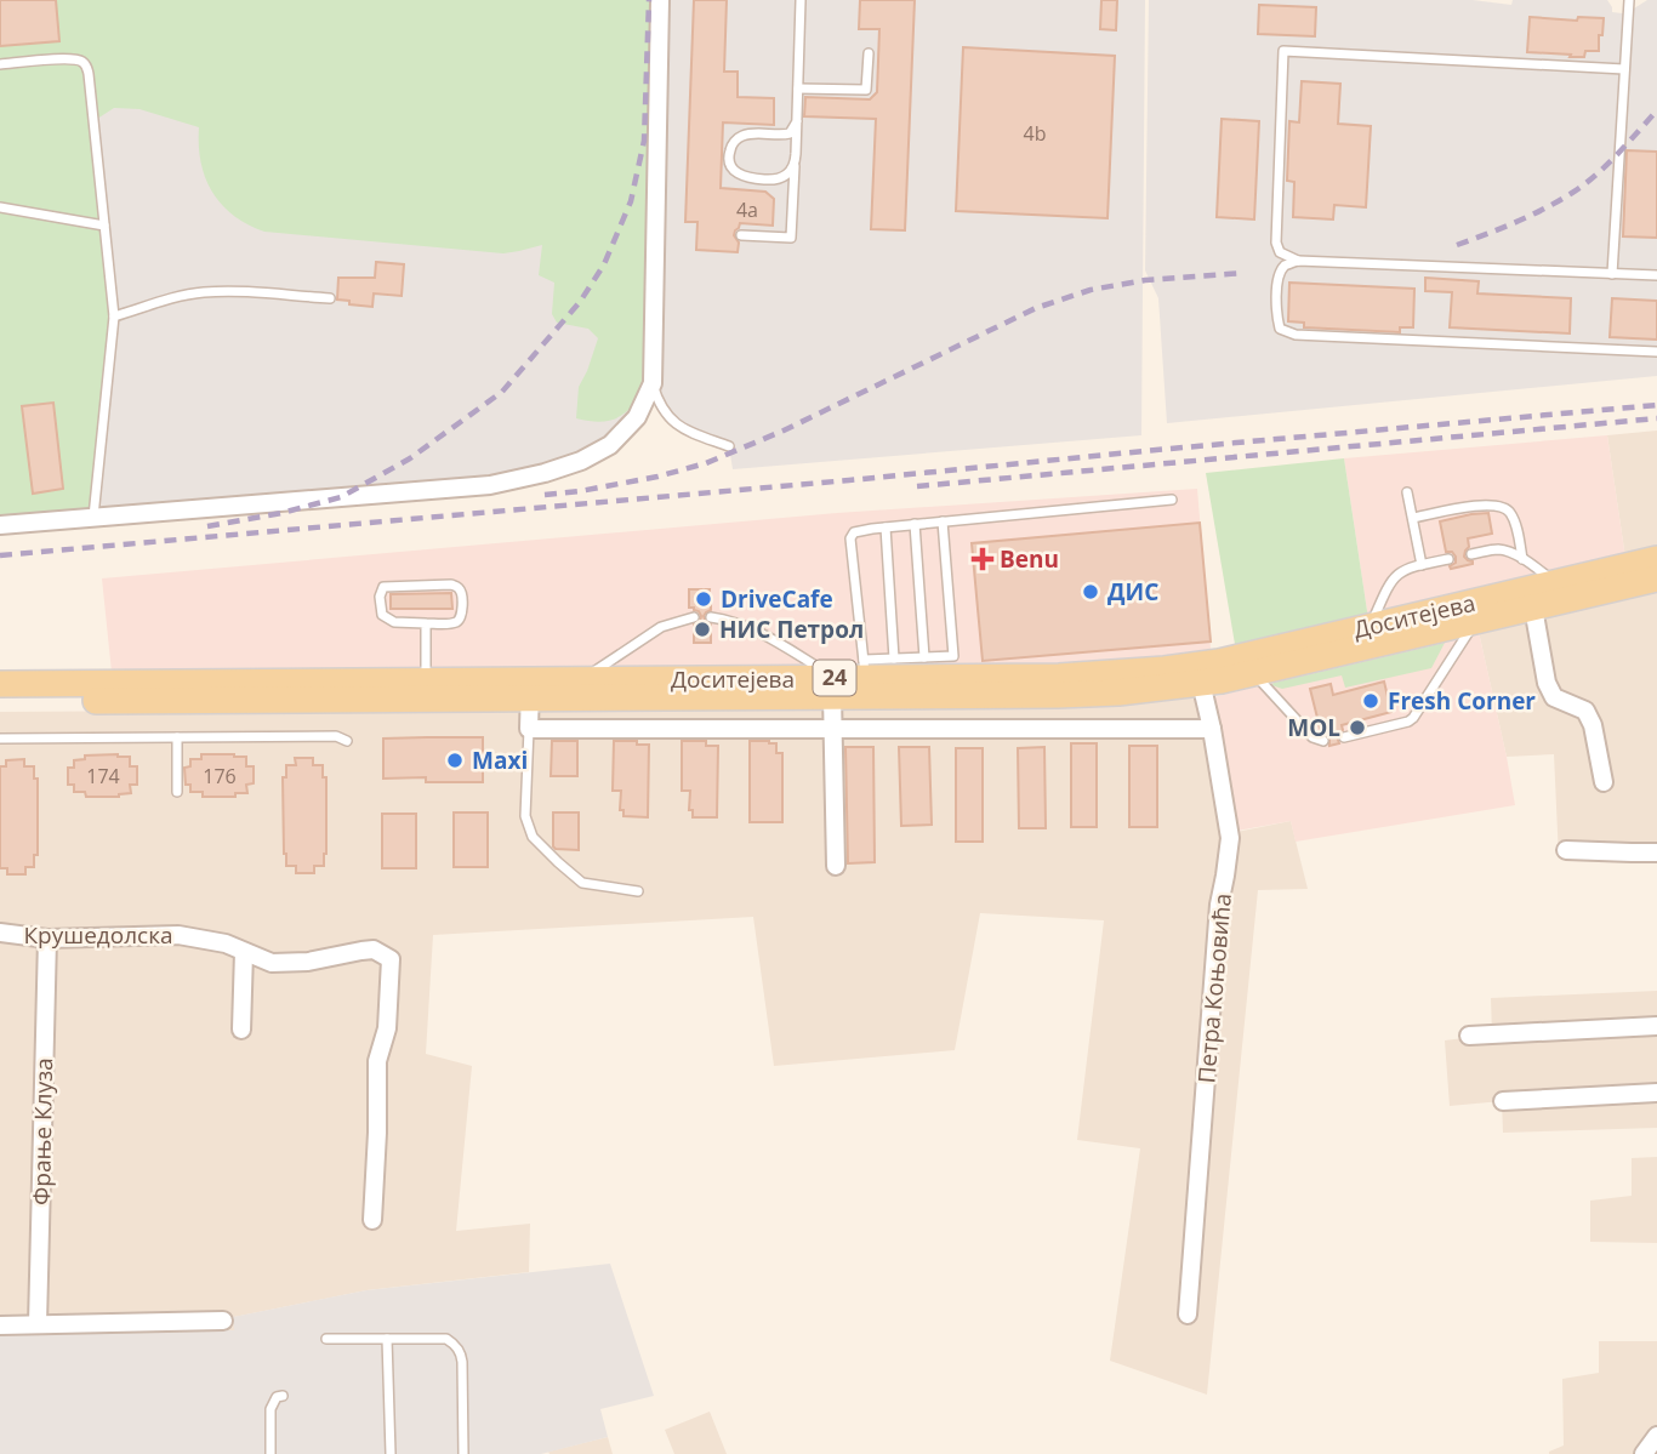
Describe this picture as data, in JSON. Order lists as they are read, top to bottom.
{
  "streets": {
    "main road": ["Доситејева", "24"],
    "street": ["Крушедолска", "Петра Коњовића", "Фрање Клуза"]
  },
  "crossings": [
    ["Доситејева", "Петра Коњовића"],
    ["Крушедолска", "Фрање Клуза"]
  ],
  "places": {
    "health": ["Benu"],
    "other": [
      "ДИС",
      "DriveCafe",
      "НИС Петрол",
      "Fresh Corner",
      "MOL",
      "Maxi"
    ]
  },
  "house_numbers": [
    "4b",
    "4a",
    "174",
    "176"
  ]
}
